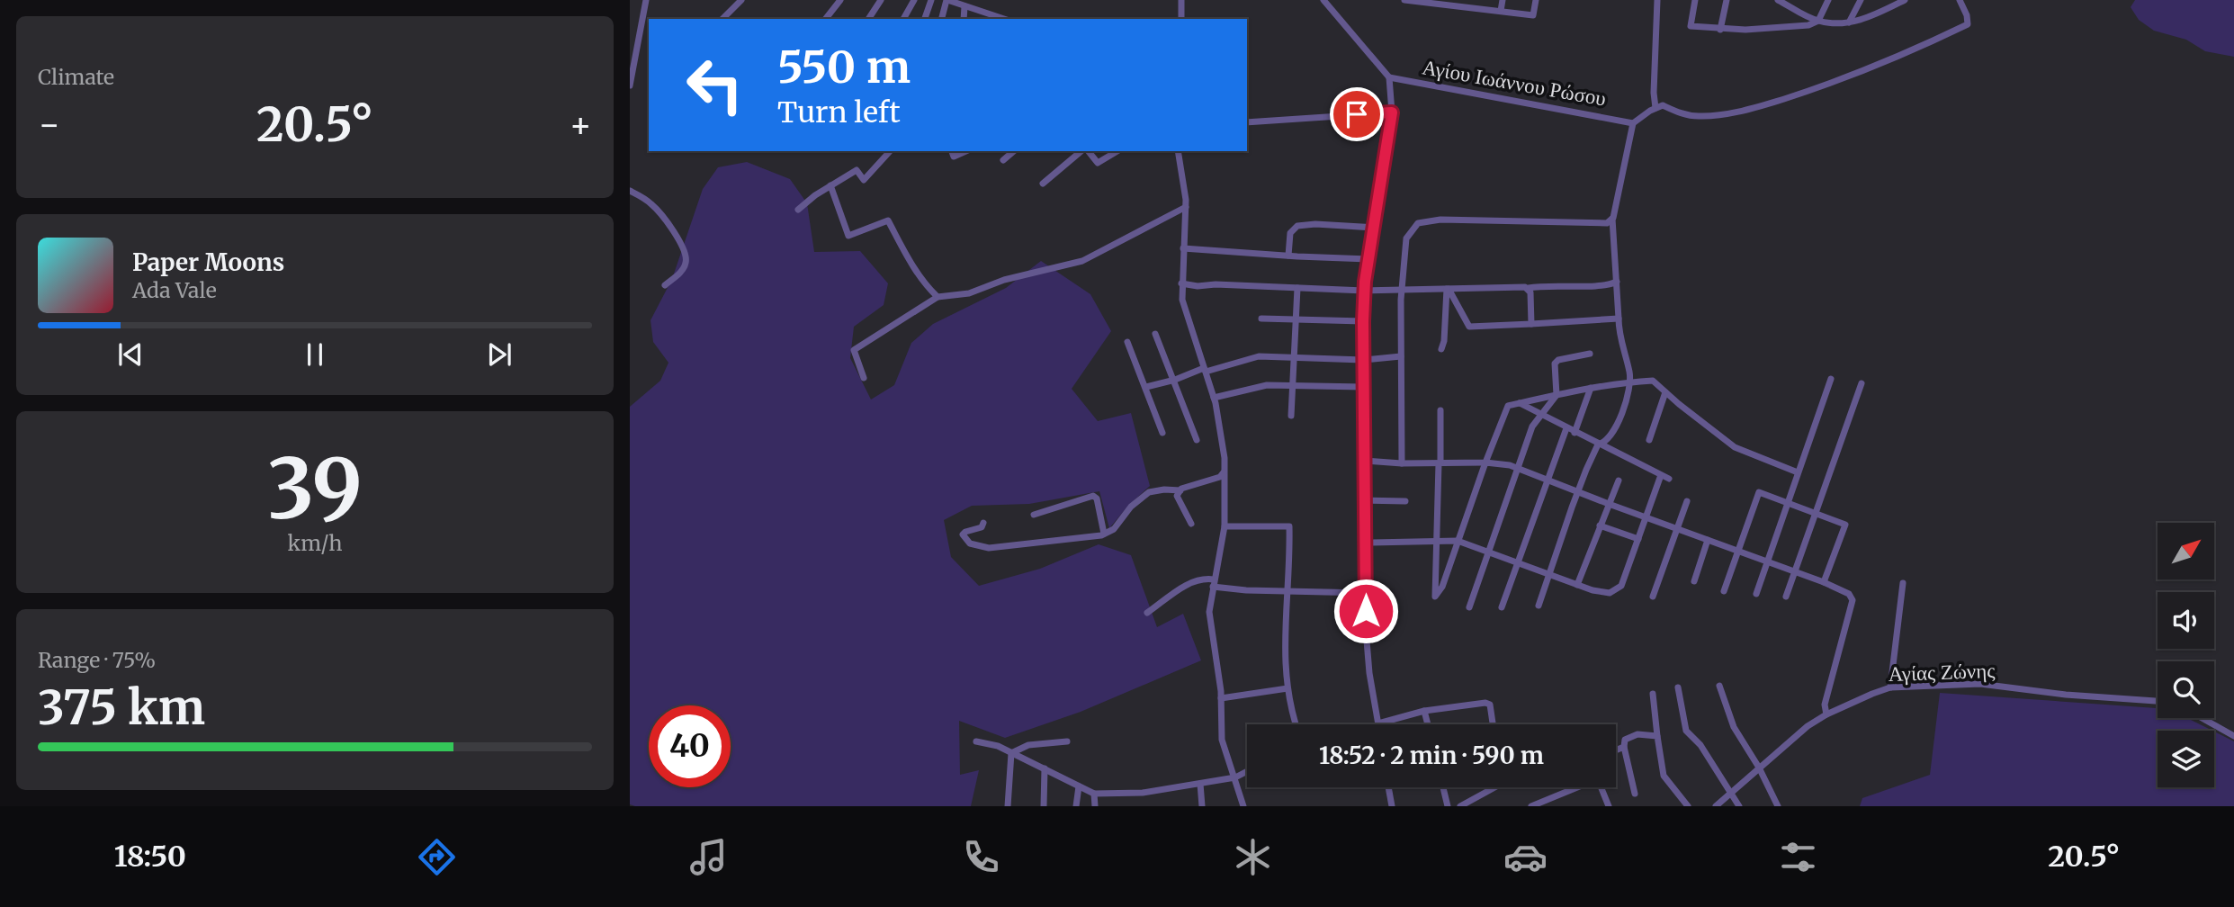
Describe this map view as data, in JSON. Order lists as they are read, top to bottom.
{
  "streets": {
    "street": ["Αγίου Ιωάννου Ρώσου", "Αγίας Ζώνης"]
  },
  "north": "top right",
  "page": {
    "tile": [
      "Climate",
      ["39", "km/h"],
      ["Range · 75%", "375 km"]
    ],
    "turn": ["550 m", "Turn left"],
    "heat": ["−", "20.5°", "+"],
    "song": ["Paper Moons", "Ada Vale"],
    "limit": "40",
    "trip": "18:52 · 2 min · 590 m",
    "tabs": ["18:50", "20.5°"]
  }
}
